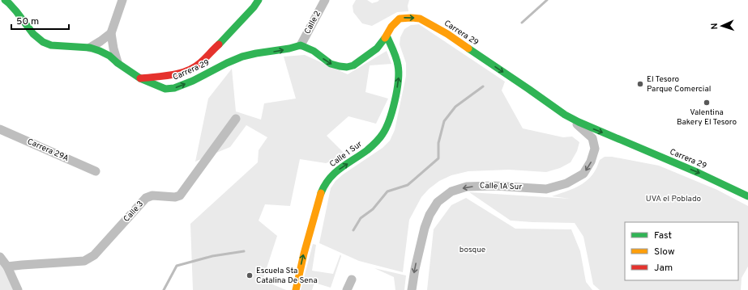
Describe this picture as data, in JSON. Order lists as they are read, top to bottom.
{
  "streets": {
    "street": [
      "Calle 2",
      "Carrera 29",
      "Carrera 29A",
      "Calle 1 Sur",
      "Calle 1A Sur",
      "Calle 3"
    ]
  },
  "crossings": [
    ["Calle 2", "Carrera 29"],
    ["Carrera 29", "Calle 1 Sur"],
    ["Carrera 29", "Calle 1A Sur"]
  ],
  "one_way": ["Carrera 29", "Calle 1 Sur"],
  "parks": ["UVA el Poblado", "bosque"],
  "places": ["El Tesoro Parque Comercial", "Valentina Bakery El Tesoro", "Escuela Sta Catalina De Sena"],
  "legend": ["Fast", "Slow", "Jam"],
  "scale_bar": "50 m",
  "north": "left"
}
